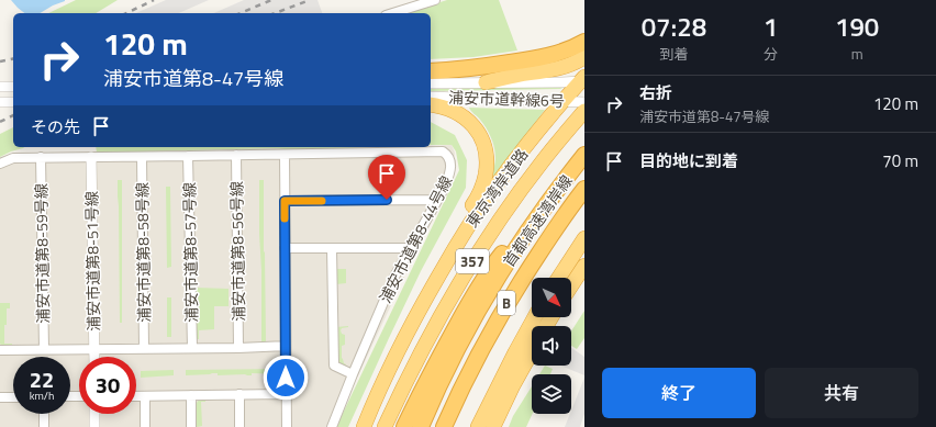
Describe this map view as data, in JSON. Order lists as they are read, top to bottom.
{
  "streets": {
    "highway": [
      "東京湾岸道路",
      "首都高速湾岸線",
      "357",
      "B"
    ],
    "street": [
      "浦安市道幹線6号",
      "浦安市道第8-44号線",
      "浦安市道第8-56号線",
      "浦安市道第8-58号線",
      "浦安市道第8-57号線",
      "浦安市道第8-59号線",
      "浦安市道第8-51号線"
    ]
  },
  "crossings": [
    ["浦安市道幹線6号", "東京湾岸道路"]
  ],
  "north": "bottom right",
  "page": {
    "eta": [
      "07:28",
      "到着",
      "1",
      "分",
      "190",
      "m"
    ],
    "turn": ["120 m", "浦安市道第8-47号線"],
    "list": [
      {
        "name": "右折",
        "note": "浦安市道第8-47号線",
        "value": "120 m"
      },
      {
        "name": "目的地に到着",
        "value": "70 m"
      }
    ],
    "then": "その先",
    "speed": "22 km/h",
    "limit": "30",
    "buttons": ["終了", "共有"]
  }
}
